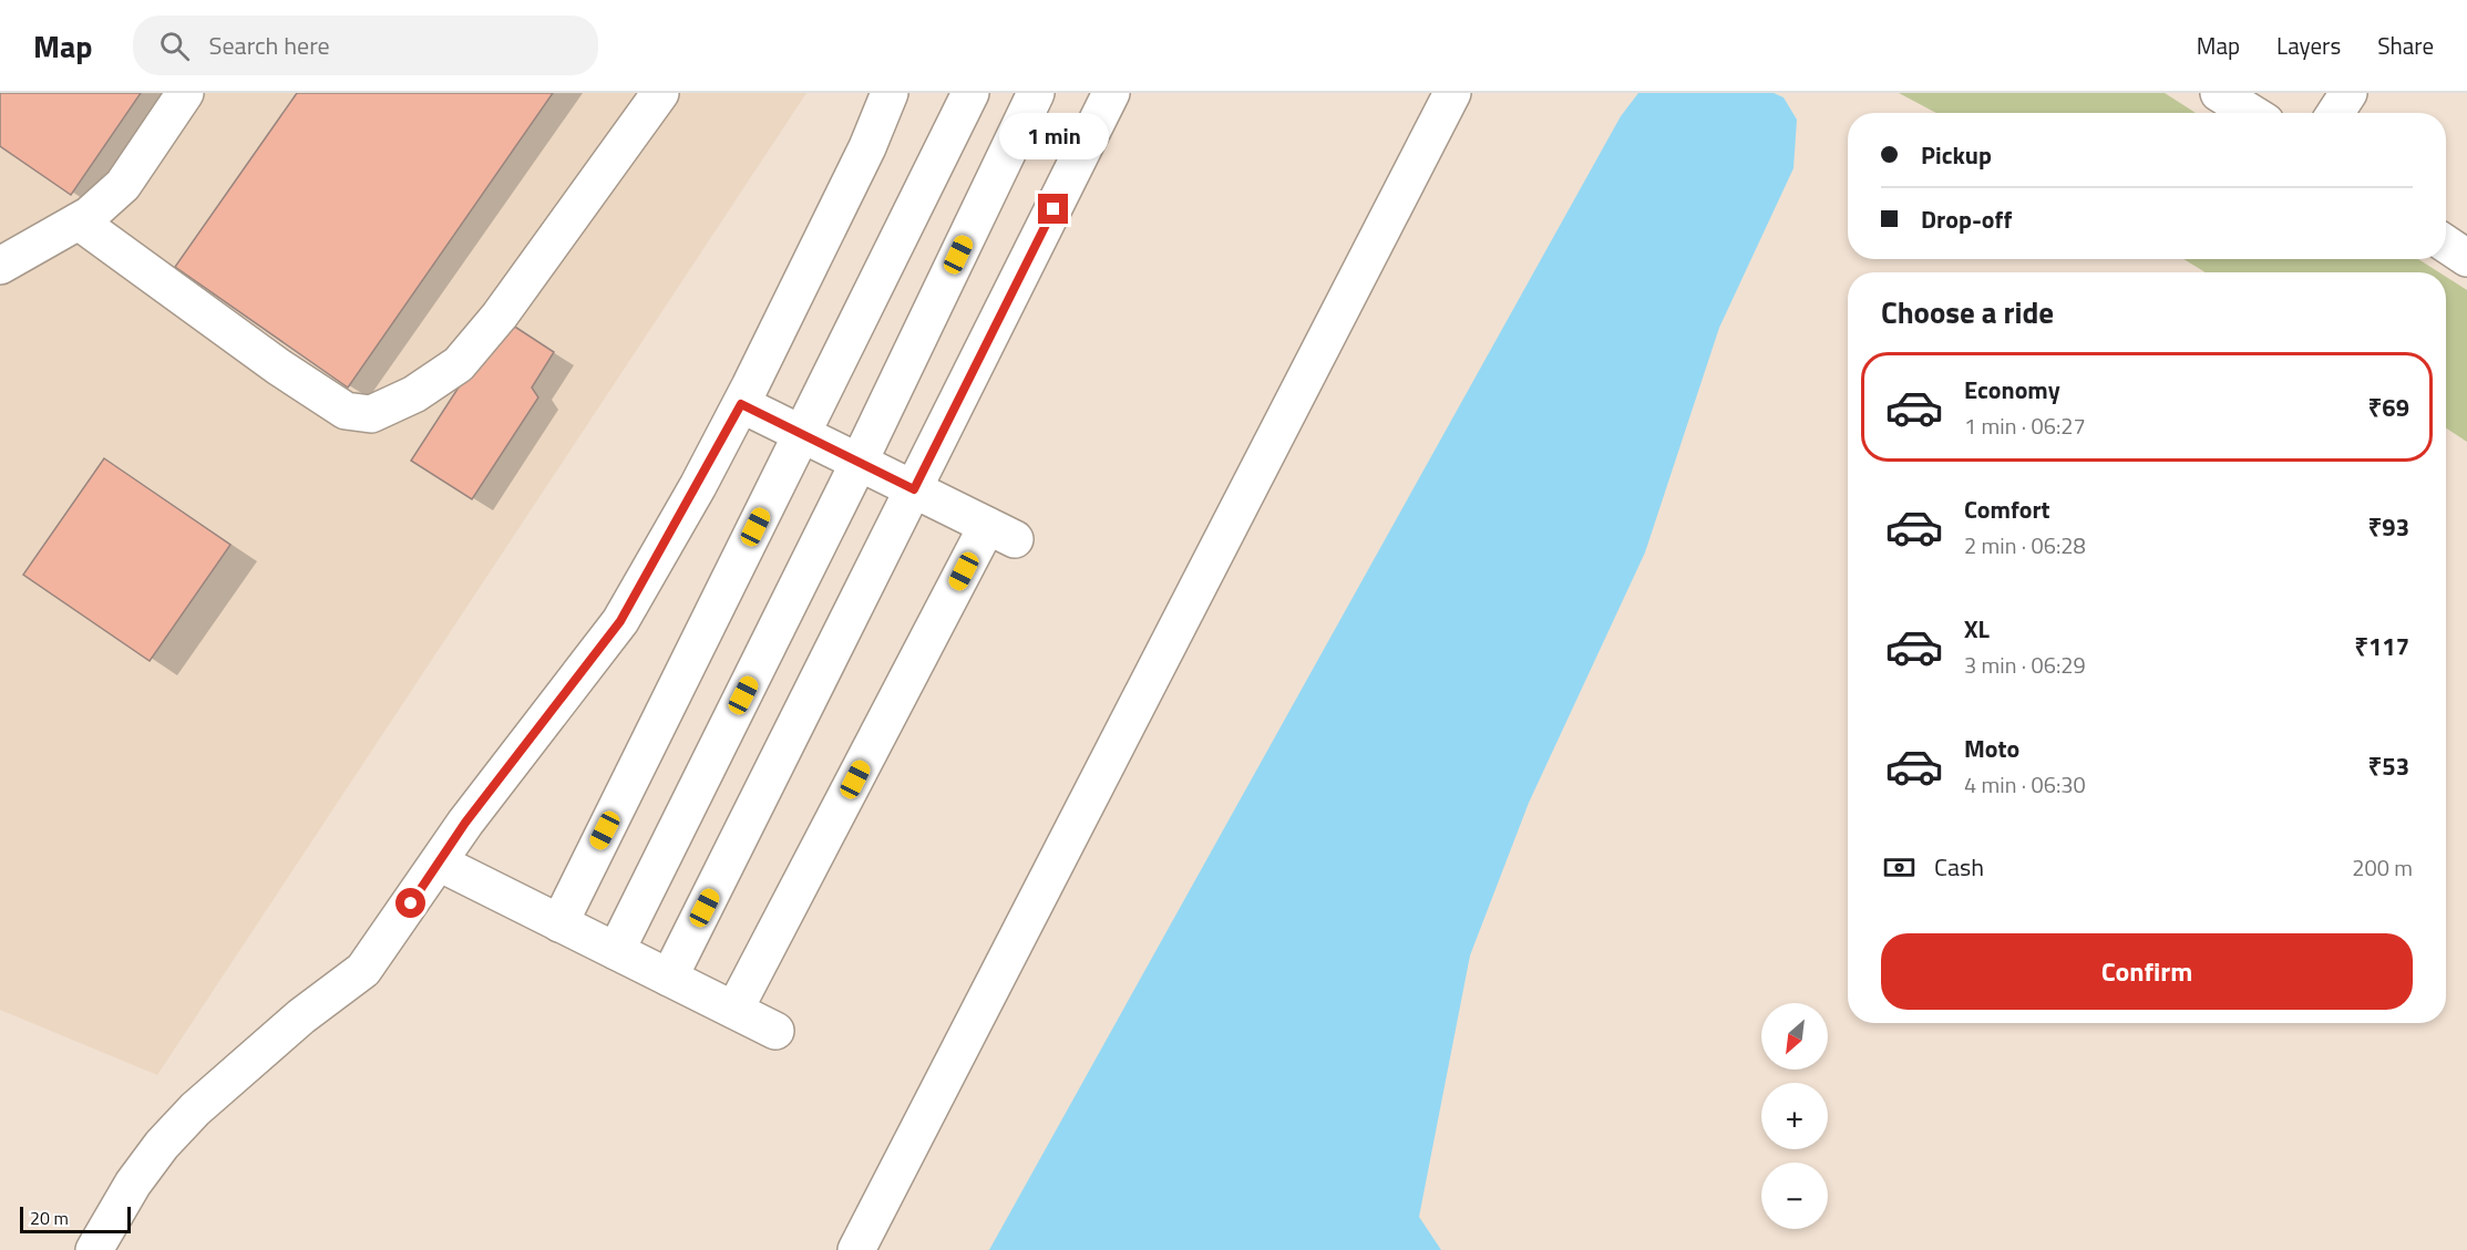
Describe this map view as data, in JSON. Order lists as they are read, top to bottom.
{
  "scale_bar": "20 m",
  "north": "bottom left",
  "page": {
    "header": "Map",
    "search": "Search here",
    "nav": ["Map", "Layers", "Share"],
    "bubble": "1 min",
    "banner": ["Pickup", "Drop-off"],
    "heading": "Choose a ride",
    "list": [
      {
        "name": "Economy",
        "note": "1 min · 06:27",
        "value": "₹69"
      },
      {
        "name": "Comfort",
        "note": "2 min · 06:28",
        "value": "₹93"
      },
      {
        "name": "XL",
        "note": "3 min · 06:29",
        "value": "₹117"
      },
      {
        "name": "Moto",
        "note": "4 min · 06:30",
        "value": "₹53"
      }
    ],
    "pay": ["Cash", "200 m"],
    "buttons": "Confirm",
    "map_buttons": ["+", "−"],
    "scale": "20 m"
  }
}
